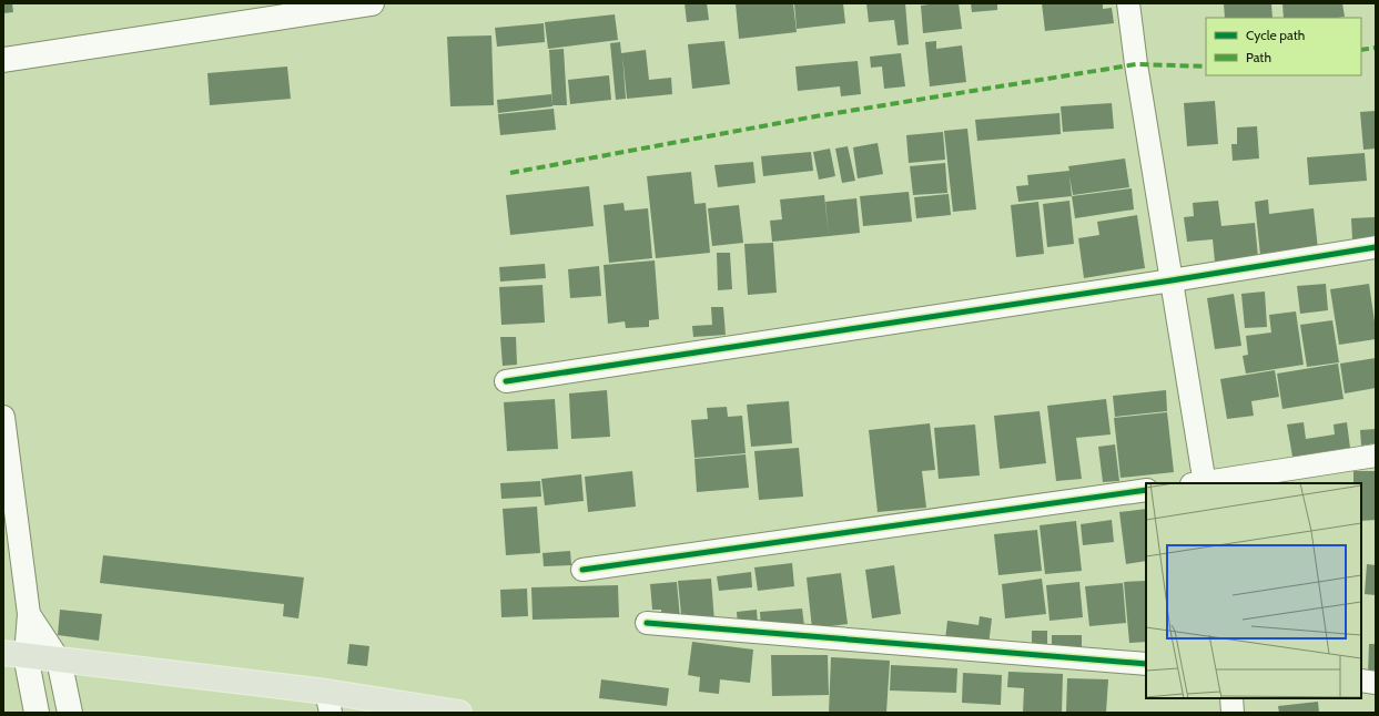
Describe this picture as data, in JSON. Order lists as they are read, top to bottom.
{
  "legend": ["Cycle path", "Path"]
}
